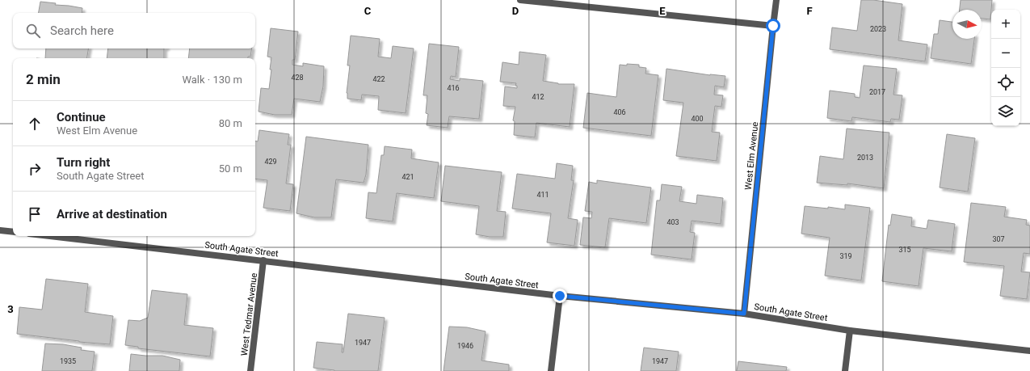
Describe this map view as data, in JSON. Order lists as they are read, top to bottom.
{
  "streets": {
    "street": ["West Elm Avenue", "South Agate Street", "West Tedmar Avenue"]
  },
  "crossings": [
    ["West Elm Avenue", "South Agate Street"],
    ["South Agate Street", "West Tedmar Avenue"]
  ],
  "house_numbers": [
    "2023",
    "428",
    "422",
    "416",
    "2017",
    "412",
    "406",
    "400",
    "2013",
    "429",
    "421",
    "411",
    "403",
    "307",
    "315",
    "319",
    "1947",
    "1946",
    "1935",
    "1947"
  ],
  "north": "right",
  "page": {
    "map_buttons": ["+", "−"],
    "search": "Search here",
    "heading": ["2 min", "Walk · 130 m"],
    "list": [
      ["Continue", "West Elm Avenue", "80 m"],
      ["Turn right", "South Agate Street", "50 m"],
      "Arrive at destination"
    ]
  },
  "grid": {
    "columns": [
      "C",
      "D",
      "E",
      "F"
    ],
    "rows": ["3"]
  }
}
